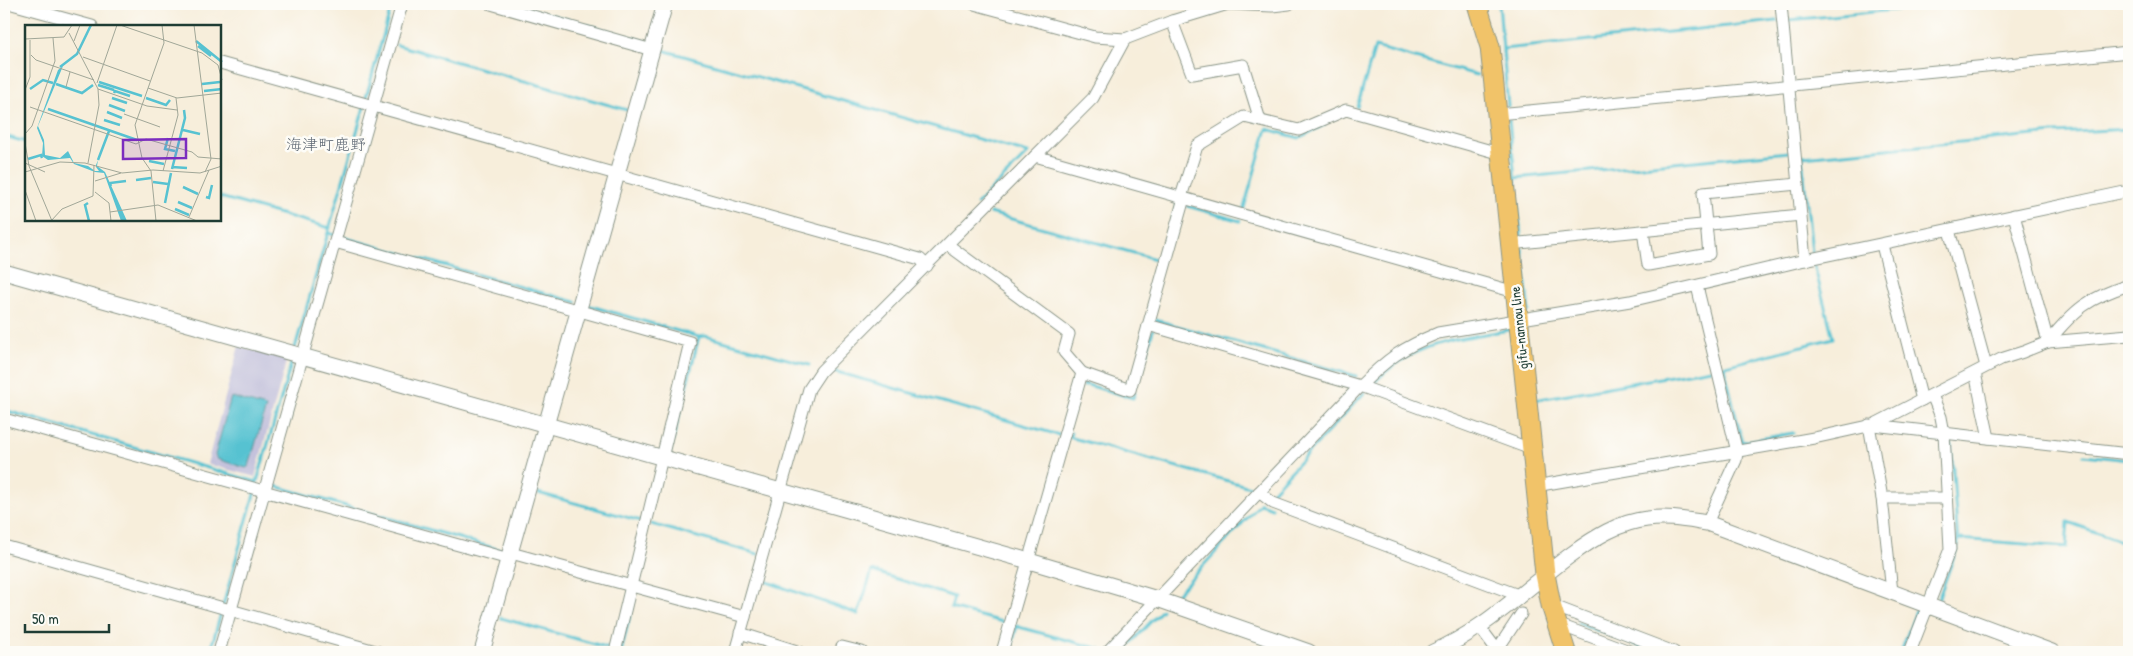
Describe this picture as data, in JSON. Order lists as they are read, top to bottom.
{
  "streets": {
    "main road": ["gifu-nannou line"]
  },
  "districts": ["海津町鹿野"],
  "scale_bar": "50 m"
}
